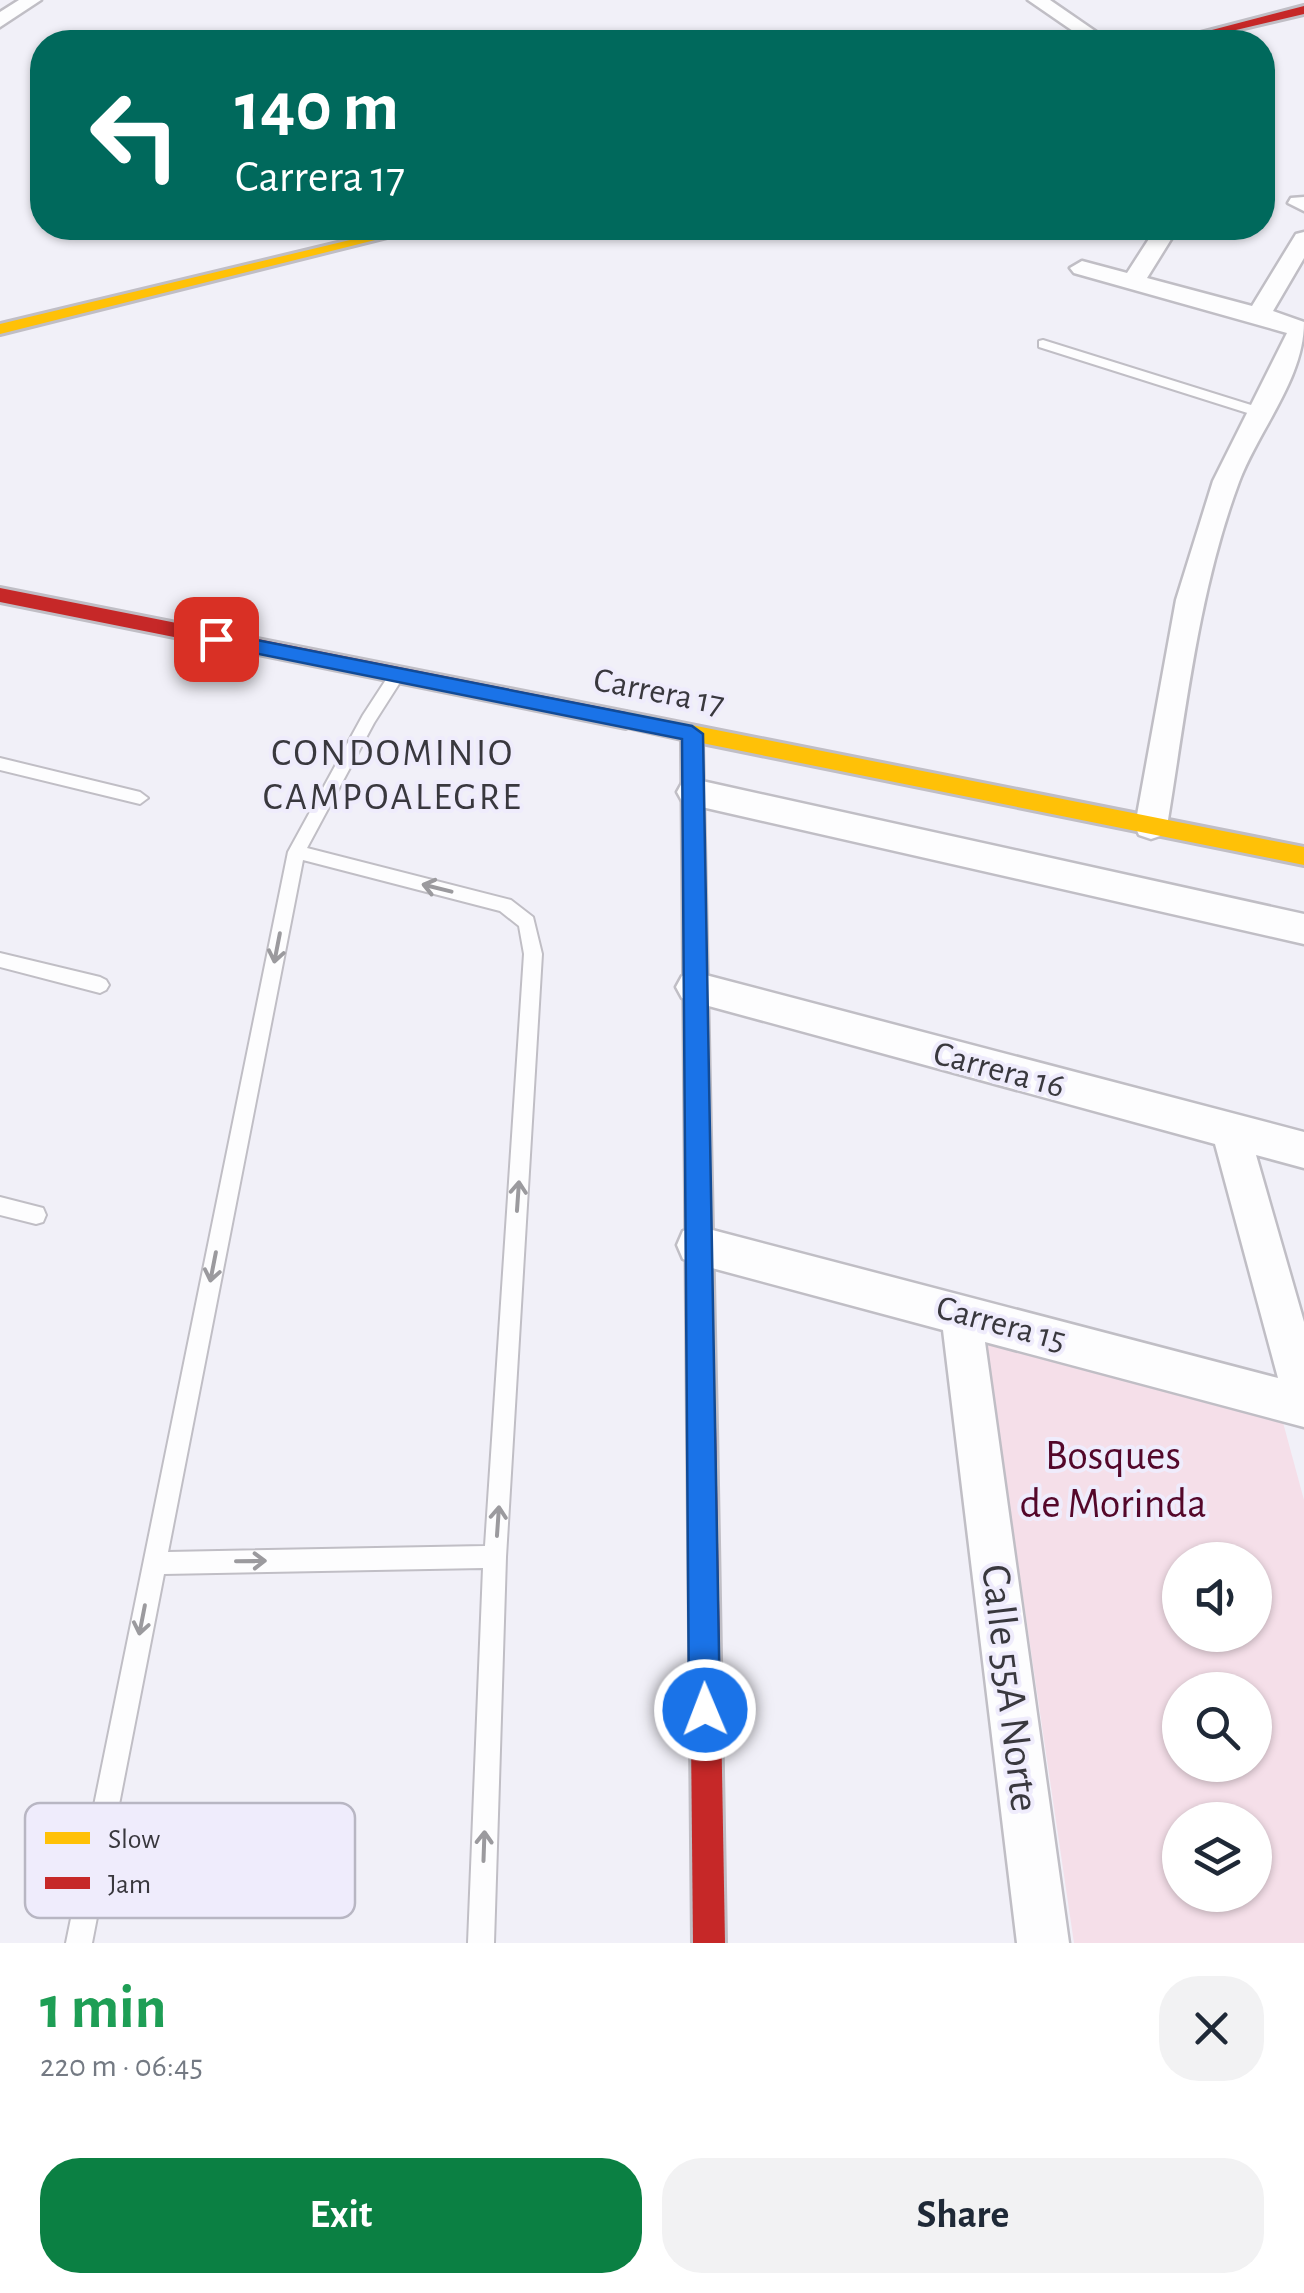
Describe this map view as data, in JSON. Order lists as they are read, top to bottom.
{
  "streets": {
    "main road": ["Carrera 17"],
    "street": ["Carrera 16", "Carrera 15", "Calle 55A Norte"]
  },
  "crossings": [
    ["Carrera 15", "Calle 55A Norte"]
  ],
  "districts": ["CONDOMINIO CAMPOALEGRE"],
  "parks": ["Bosques de Morinda"],
  "legend": ["Slow", "Jam"],
  "page": {
    "turn": ["140 m", "Carrera 17"],
    "heading": ["1 min", "220 m · 06:45"],
    "buttons": ["Exit", "Share"]
  }
}
